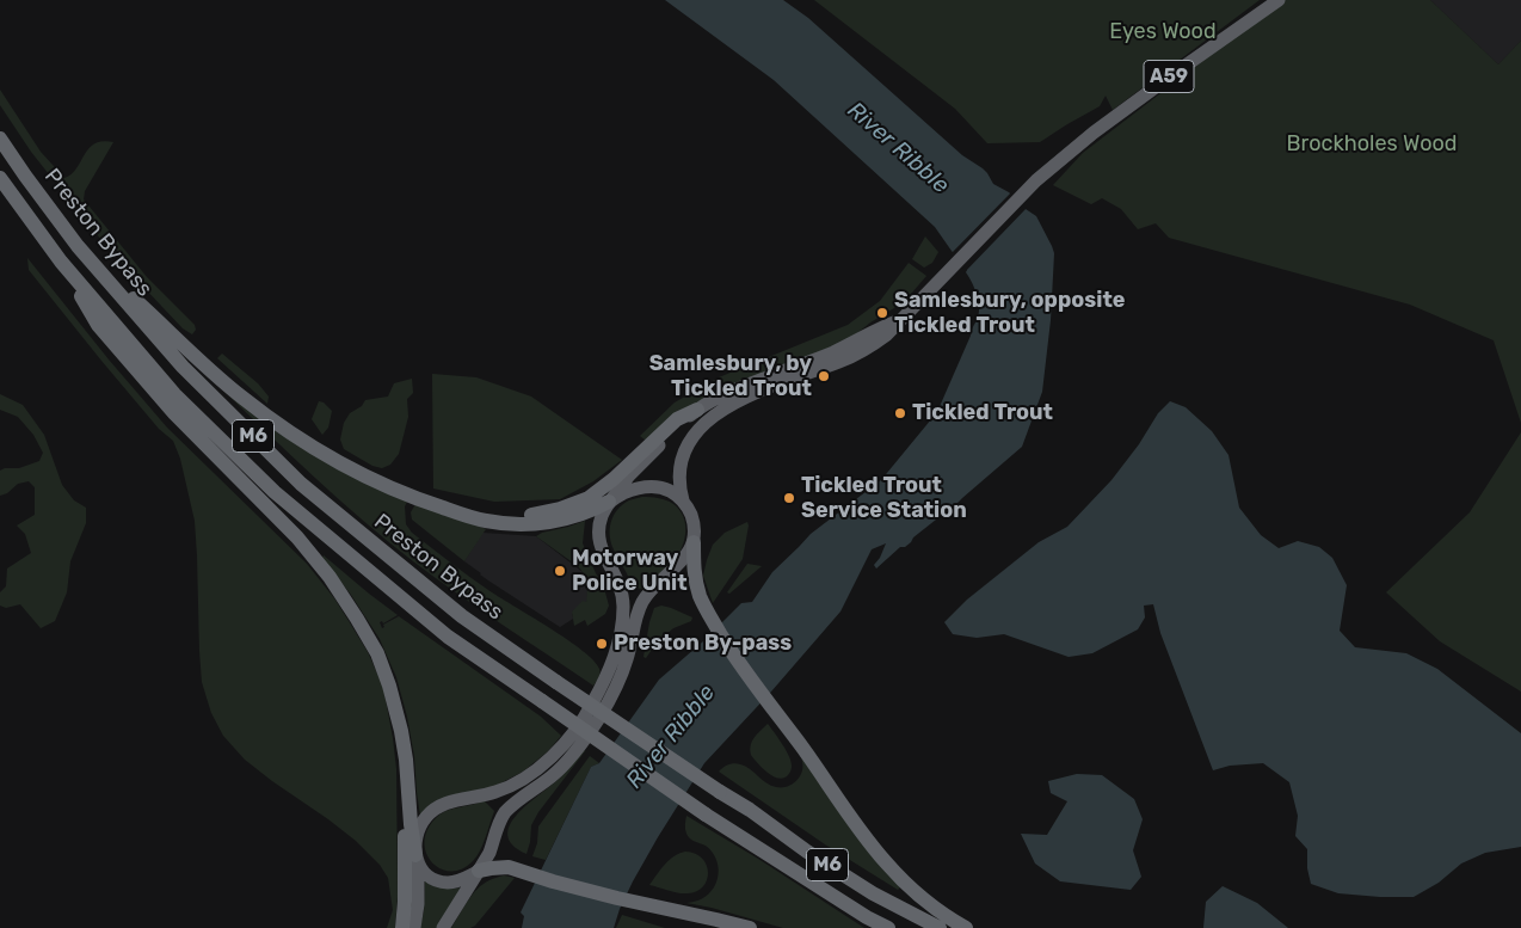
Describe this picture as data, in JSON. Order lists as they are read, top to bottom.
{
  "streets": {
    "highway": ["A59", "Preston Bypass", "M6"]
  },
  "water": ["River Ribble"],
  "parks": ["Eyes Wood", "Brockholes Wood"],
  "places": [
    "Samlesbury, opposite Tickled Trout",
    "Samlesbury, by Tickled Trout",
    "Tickled Trout",
    "Tickled Trout Service Station",
    "Motorway Police Unit",
    "Preston By-pass"
  ]
}
